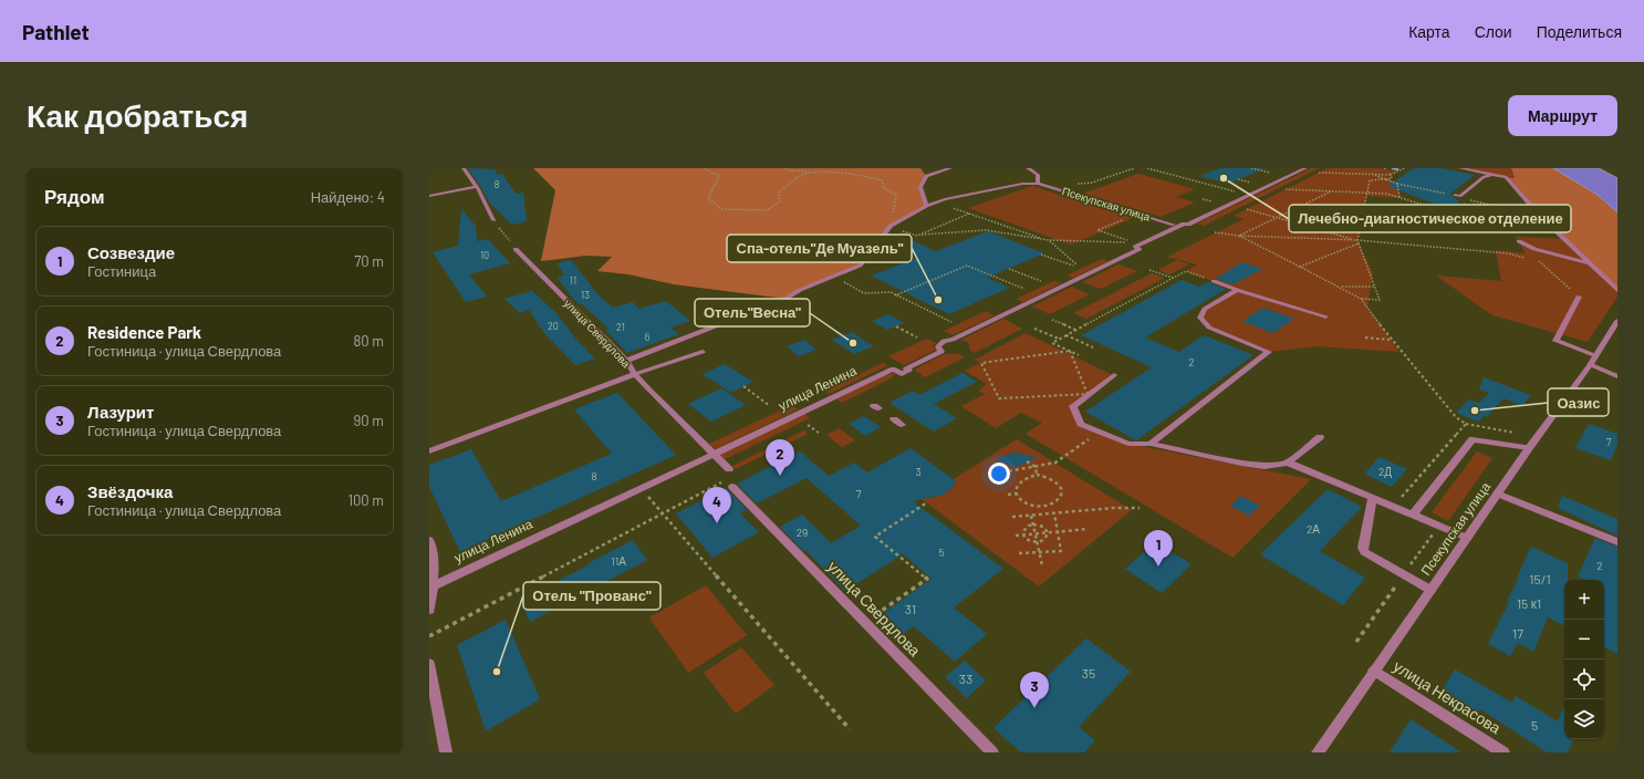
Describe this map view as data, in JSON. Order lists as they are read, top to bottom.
{
  "streets": {
    "street": [
      "Псекупская улица",
      "улица Свердлова",
      "улица Ленина",
      "улица Некрасова"
    ]
  },
  "crossings": [
    ["Псекупская улица", "улица Некрасова"],
    ["улица Свердлова", "улица Ленина"]
  ],
  "places": [
    "Лечебно-диагностическое отделение",
    "Спа-отель\"Де Муазель\"",
    "Отель\"Весна\"",
    "Оазис",
    "Отель \"Прованс\""
  ],
  "house_numbers": [
    "8",
    "10",
    "11",
    "13",
    "20",
    "21",
    "6",
    "2",
    "7",
    "3",
    "2Д",
    "8",
    "7",
    "2А",
    "29",
    "5",
    "11А",
    "2",
    "15/1",
    "15 к1",
    "31",
    "17",
    "35",
    "33",
    "5"
  ],
  "page": {
    "header": "Pathlet",
    "nav": ["Карта", "Слои", "Поделиться"],
    "buttons": "Маршрут",
    "title": "Как добраться",
    "heading": ["Рядом", "Найдено: 4"],
    "list": [
      {
        "mark": "1",
        "name": "Созвездие",
        "note": "Гостиница",
        "value": "70 m"
      },
      {
        "mark": "2",
        "name": "Residence Park",
        "note": "Гостиница · улица Свердлова",
        "value": "80 m"
      },
      {
        "mark": "3",
        "name": "Лазурит",
        "note": "Гостиница · улица Свердлова",
        "value": "90 m"
      },
      {
        "mark": "4",
        "name": "Звёздочка",
        "note": "Гостиница · улица Свердлова",
        "value": "100 m"
      }
    ],
    "pins": [
      "2",
      "4",
      "1",
      "3"
    ],
    "map_buttons": ["+", "−"]
  }
}
